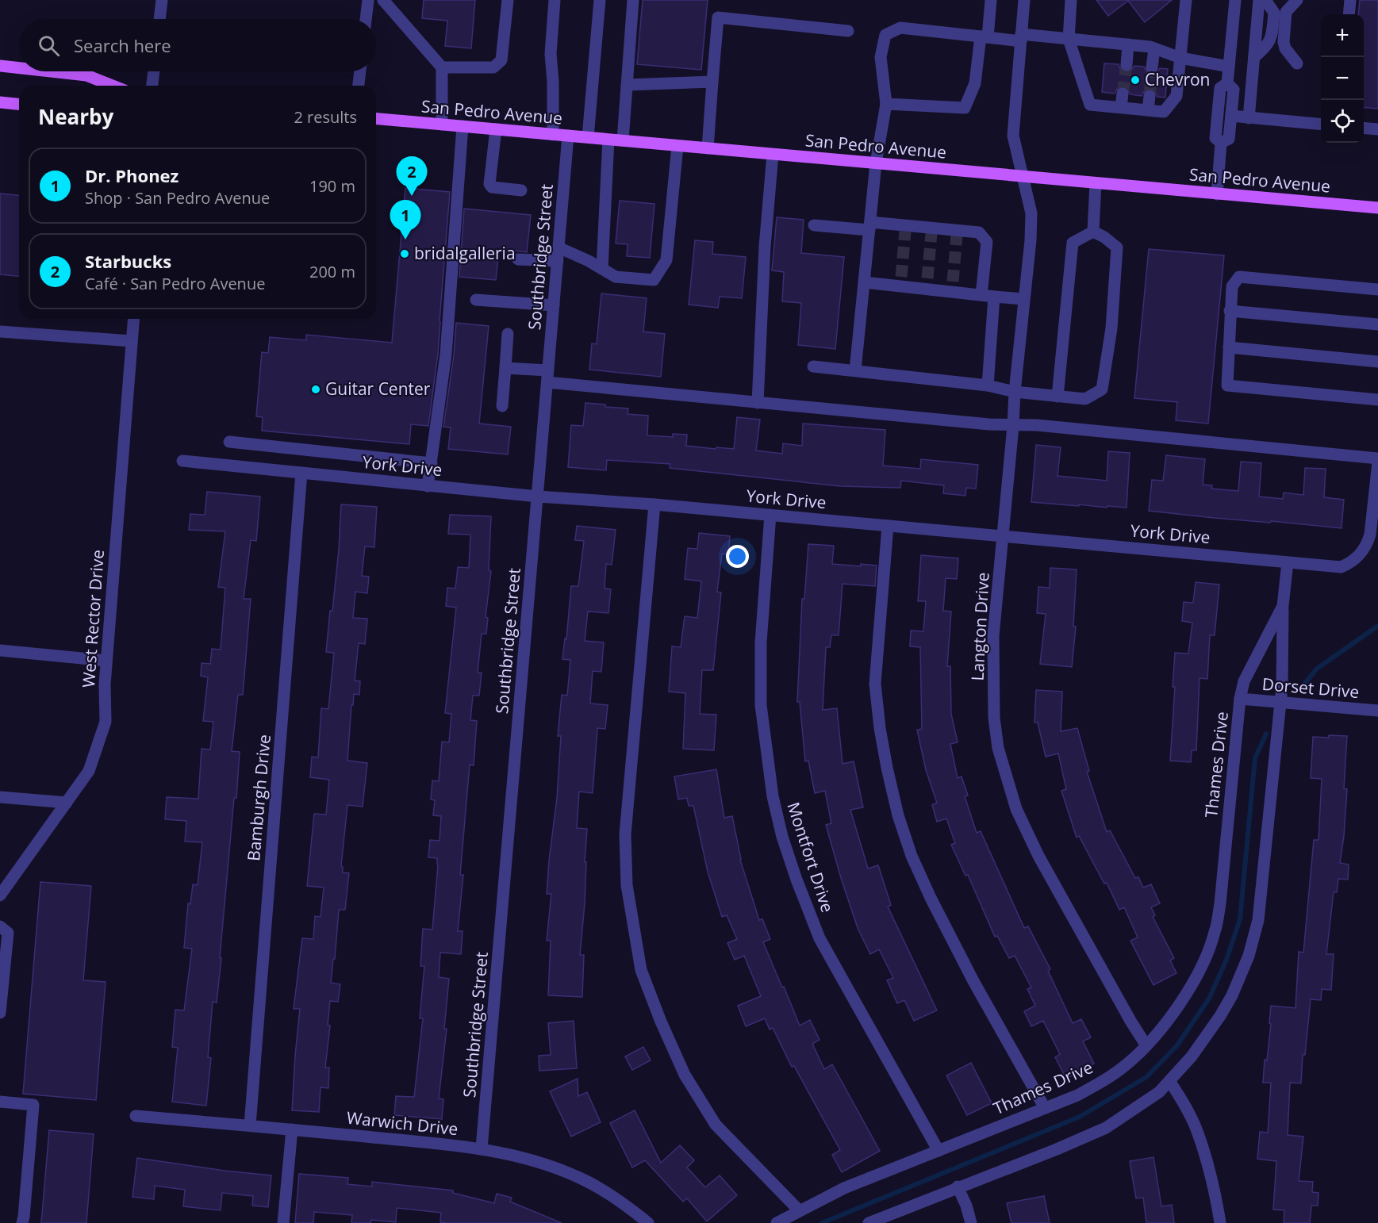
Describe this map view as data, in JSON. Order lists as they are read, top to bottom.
{
  "streets": {
    "main road": ["San Pedro Avenue"],
    "street": [
      "Southbridge Street",
      "York Drive",
      "West Rector Drive",
      "Langton Drive",
      "Dorset Drive",
      "Thames Drive",
      "Bamburgh Drive",
      "Montfort Drive",
      "Warwich Drive"
    ]
  },
  "crossings": [
    ["San Pedro Avenue", "Southbridge Street"],
    ["San Pedro Avenue", "Langton Drive"],
    ["Southbridge Street", "York Drive"],
    ["Southbridge Street", "Warwich Drive"],
    ["York Drive", "Langton Drive"],
    ["York Drive", "Thames Drive"],
    ["York Drive", "Bamburgh Drive"],
    ["York Drive", "Montfort Drive"],
    ["Langton Drive", "Thames Drive"],
    ["Dorset Drive", "Thames Drive"],
    ["Thames Drive", "Montfort Drive"],
    ["Bamburgh Drive", "Warwich Drive"]
  ],
  "places": ["Chevron", "bridalgalleria", "Guitar Center"],
  "page": {
    "map_buttons": ["+", "−"],
    "search": "Search here",
    "heading": ["Nearby", "2 results"],
    "list": [
      {
        "mark": "1",
        "name": "Dr. Phonez",
        "note": "Shop · San Pedro Avenue",
        "value": "190 m"
      },
      {
        "mark": "2",
        "name": "Starbucks",
        "note": "Café · San Pedro Avenue",
        "value": "200 m"
      }
    ],
    "pins": ["2", "1"]
  }
}
